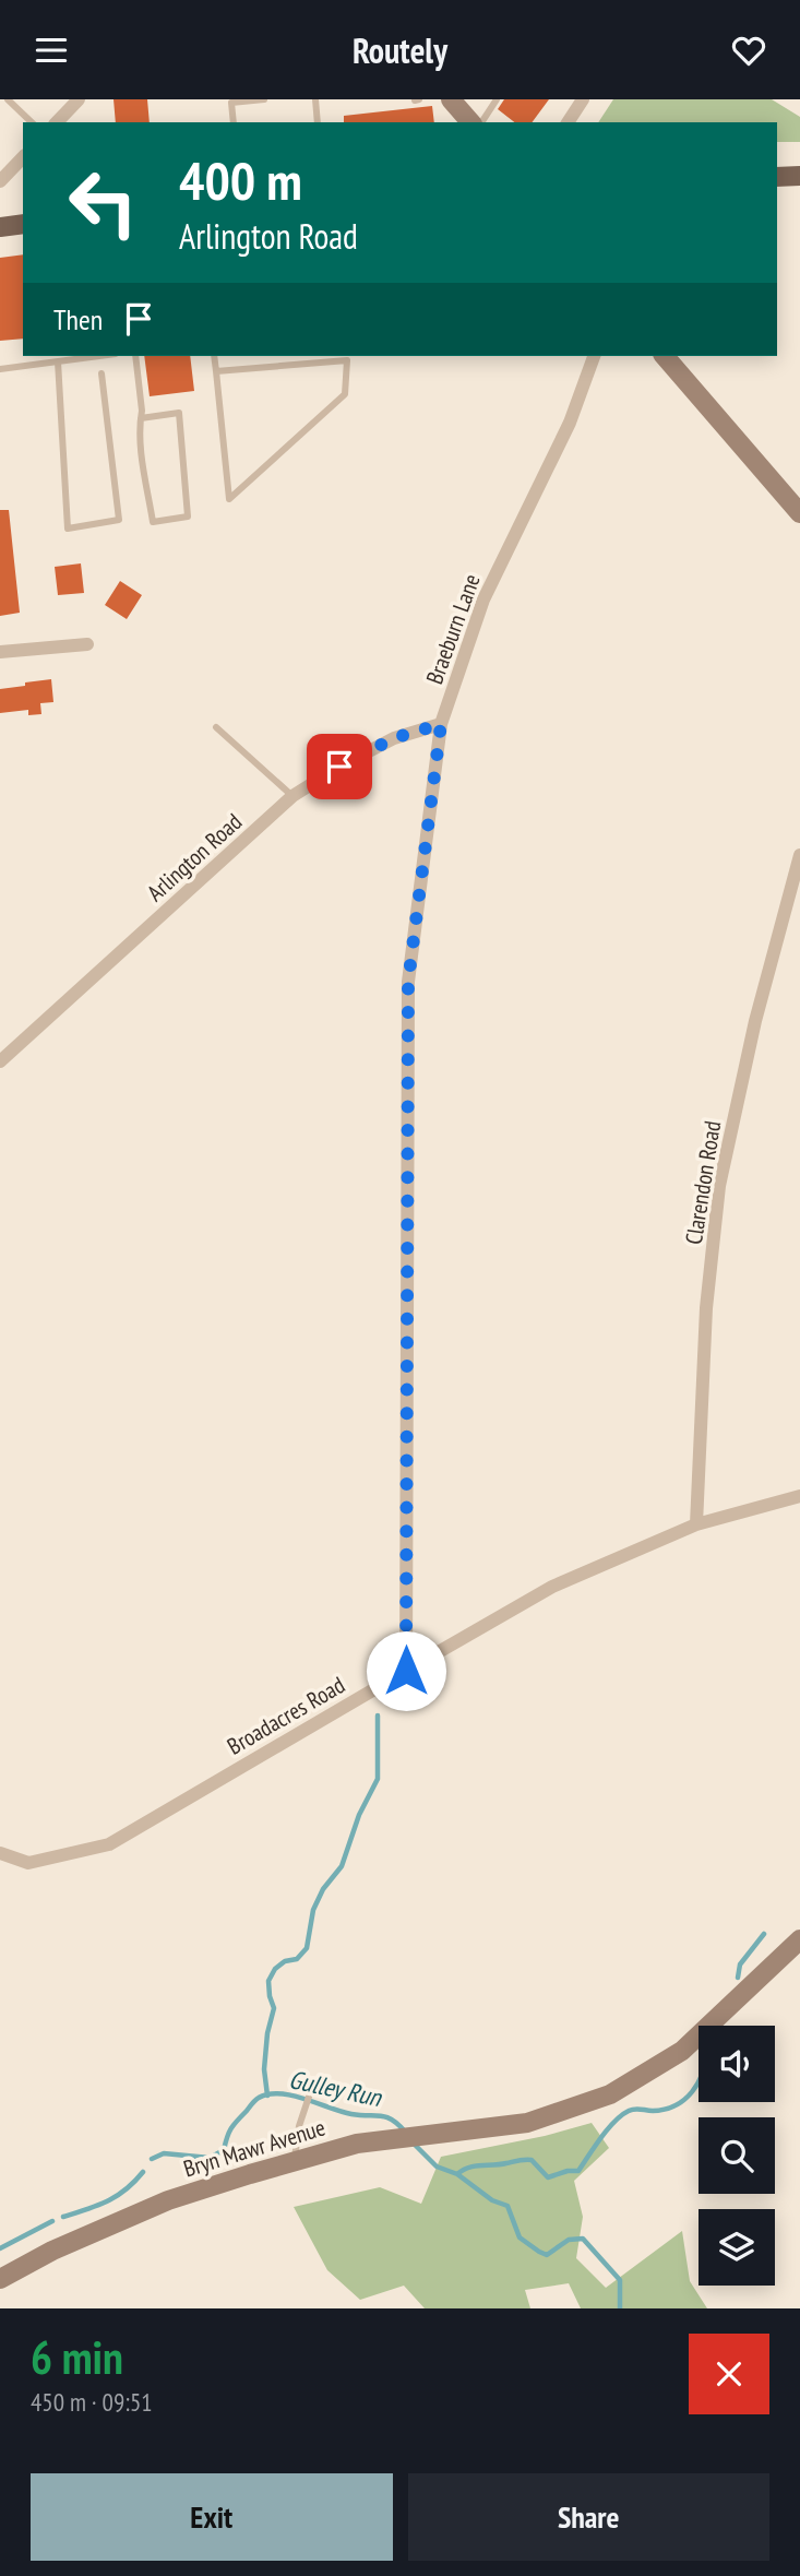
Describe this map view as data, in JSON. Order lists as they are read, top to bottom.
{
  "streets": {
    "street": [
      "Braeburn Lane",
      "Arlington Road",
      "Clarendon Road",
      "Broadacres Road",
      "Bryn Mawr Avenue"
    ]
  },
  "crossings": [
    ["Braeburn Lane", "Arlington Road"],
    ["Braeburn Lane", "Broadacres Road"],
    ["Clarendon Road", "Broadacres Road"]
  ],
  "water": ["Gulley Run"],
  "page": {
    "header": "Routely",
    "turn": ["400 m", "Arlington Road"],
    "then": "Then",
    "heading": ["6 min", "450 m · 09:51"],
    "buttons": ["Exit", "Share"]
  }
}
